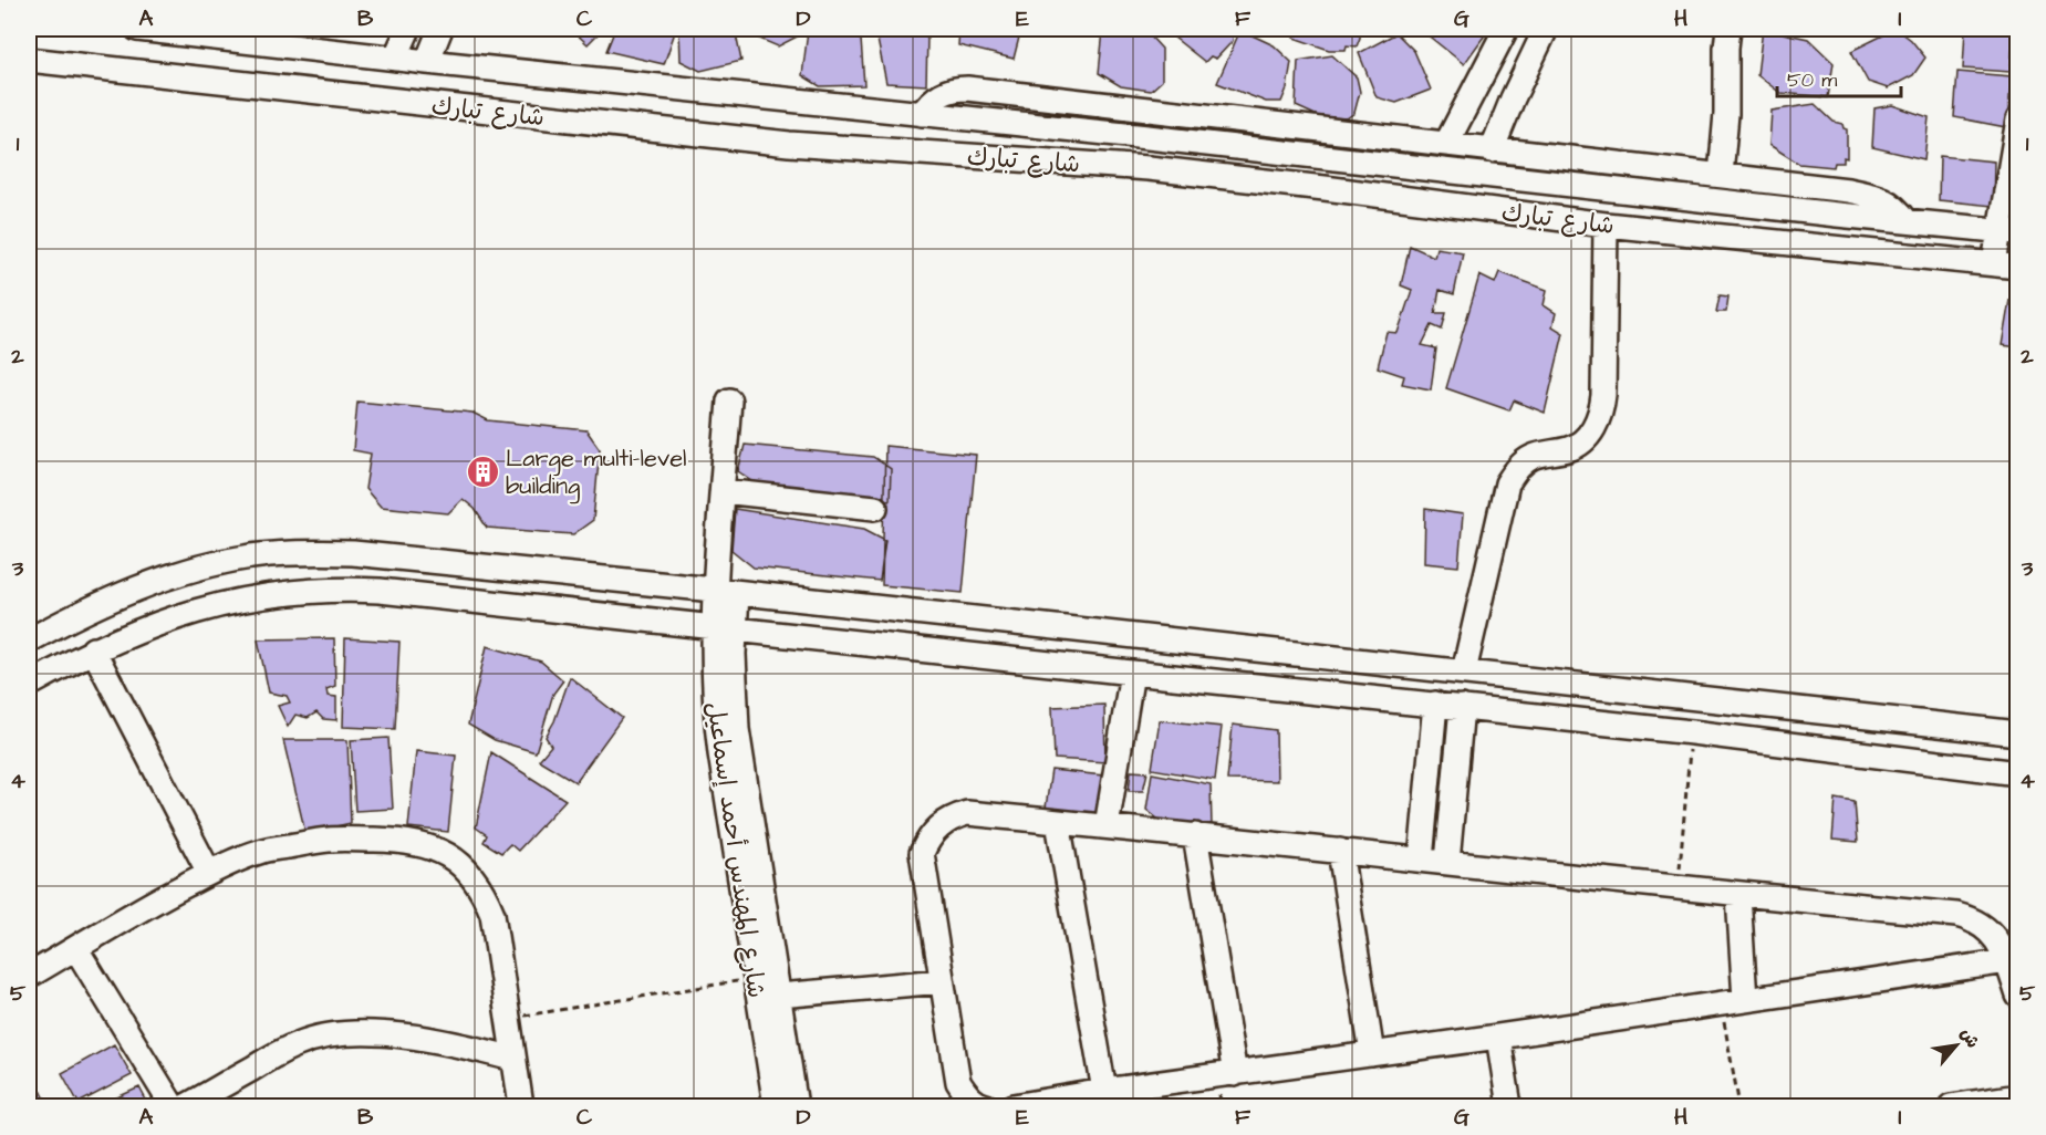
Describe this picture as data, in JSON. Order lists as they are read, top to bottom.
{
  "streets": {
    "street": ["شارع تبارك", "شارع المهندس أحمد إسماعيل"]
  },
  "places": {
    "building": ["Large multi-level building"]
  },
  "scale_bar": "50 m",
  "north": "top right",
  "grid": {
    "columns": [
      "A",
      "B",
      "C",
      "D",
      "E",
      "F",
      "G",
      "H",
      "I"
    ],
    "rows": [
      "1",
      "2",
      "3",
      "4",
      "5"
    ]
  }
}
